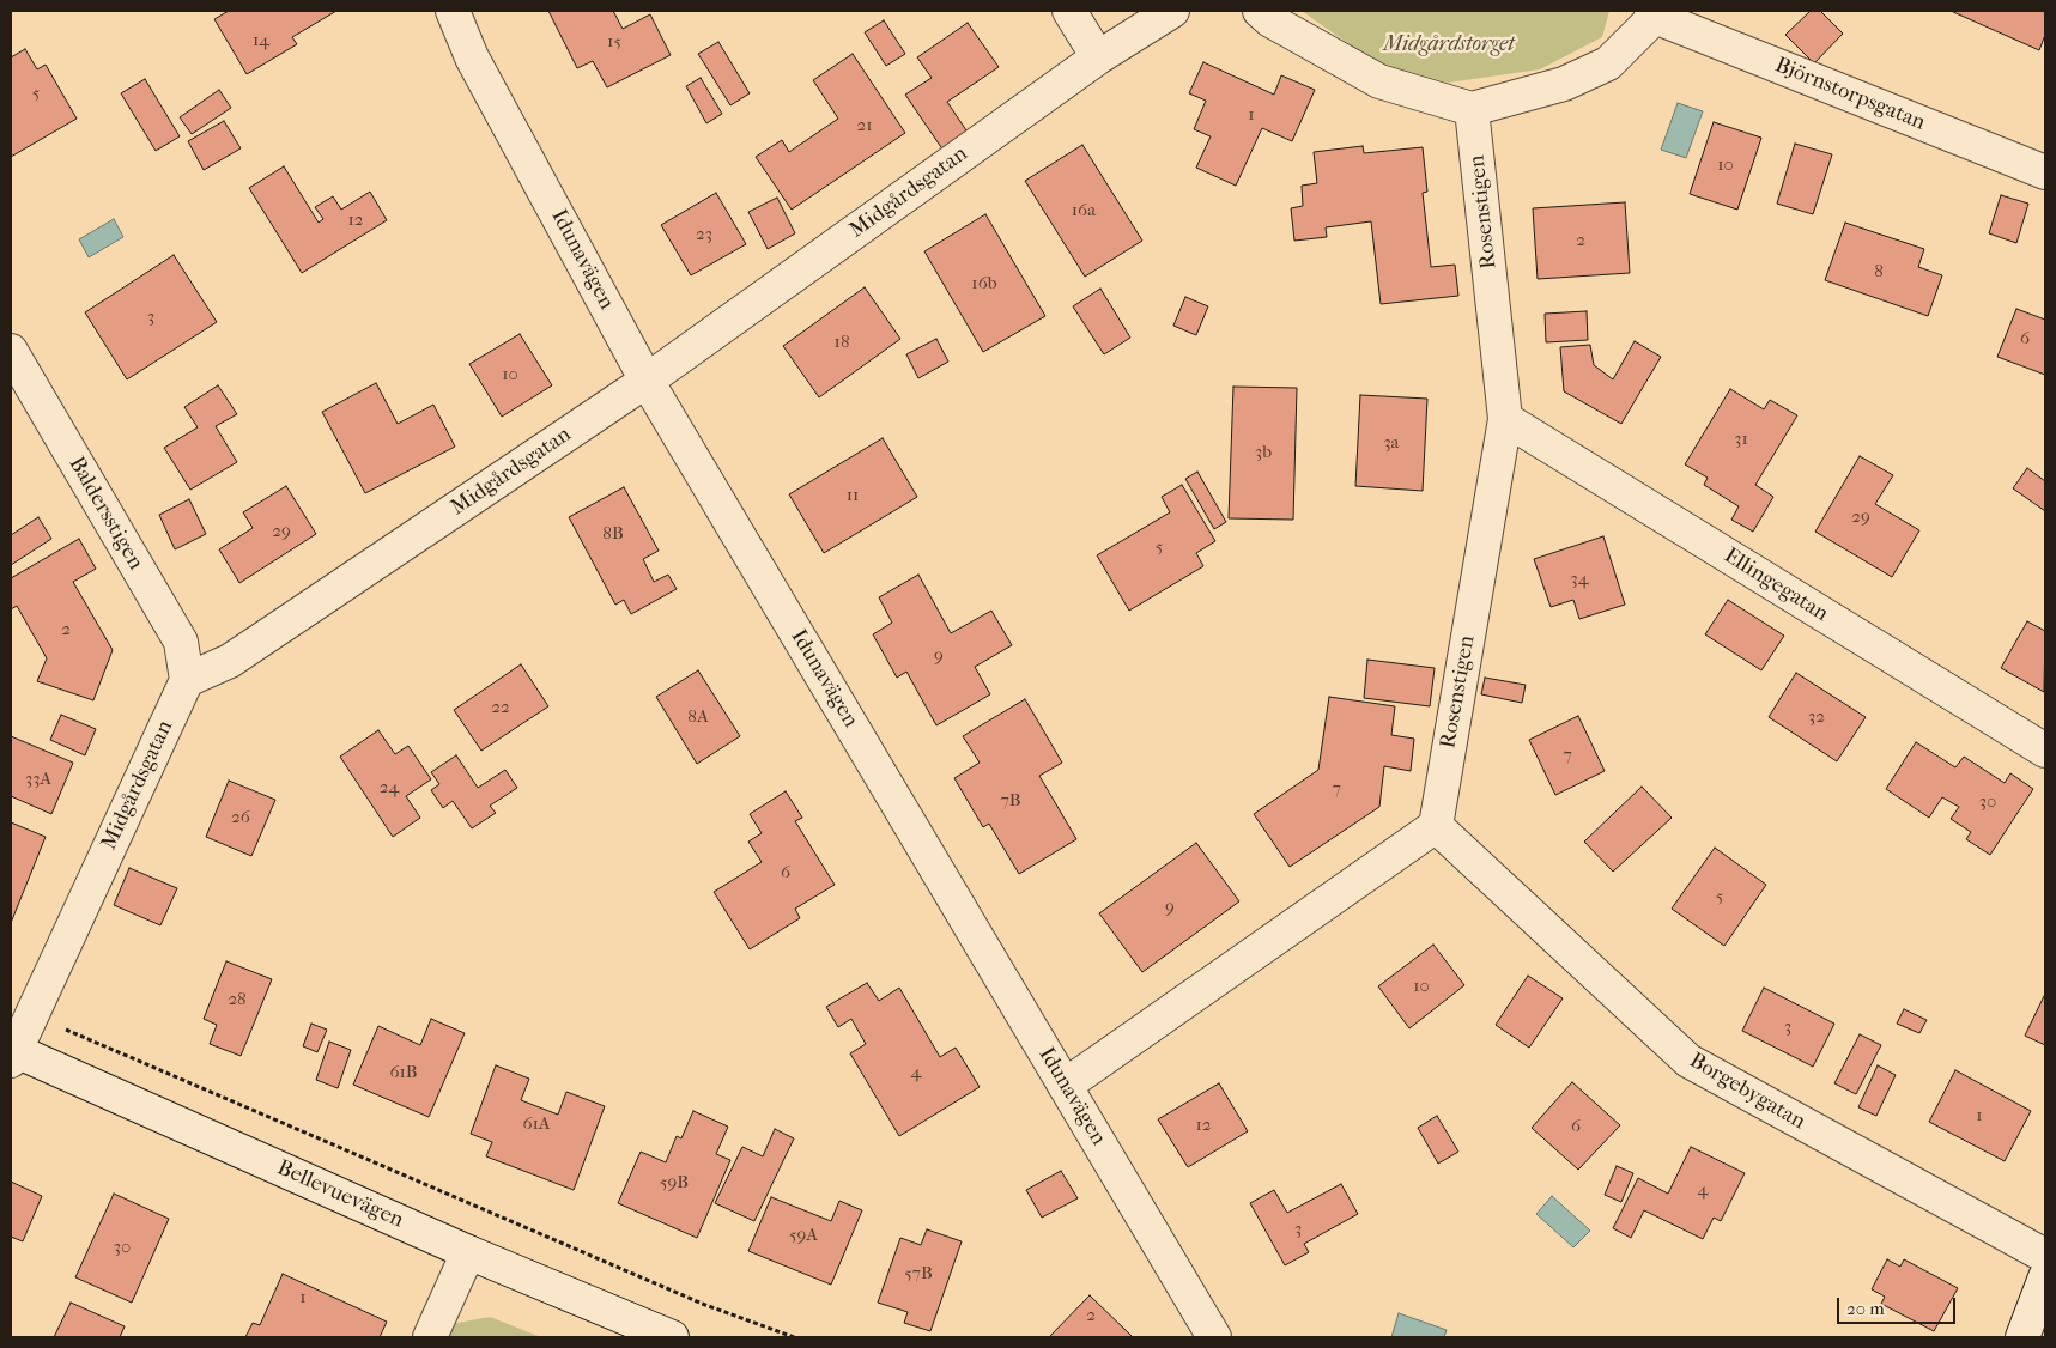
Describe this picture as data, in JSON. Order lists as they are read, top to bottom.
{
  "streets": {
    "street": [
      "Björnstorpsgatan",
      "Midgårdsgatan",
      "Rosenstigen",
      "Idunavägen",
      "Baldersstigen",
      "Ellingegatan",
      "Borgebygatan",
      "Bellevuevägen"
    ]
  },
  "crossings": [
    ["Midgårdsgatan", "Idunavägen"],
    ["Midgårdsgatan", "Baldersstigen"],
    ["Midgårdsgatan", "Bellevuevägen"],
    ["Rosenstigen", "Ellingegatan"],
    ["Rosenstigen", "Borgebygatan"]
  ],
  "parks": ["Midgårdstorget"],
  "house_numbers": [
    "14",
    "15",
    "5",
    "1",
    "21",
    "10",
    "16a",
    "12",
    "23",
    "2",
    "8",
    "16b",
    "3",
    "6",
    "18",
    "10",
    "31",
    "3a",
    "3b",
    "11",
    "29",
    "29",
    "8B",
    "5",
    "34",
    "2",
    "9",
    "22",
    "8A",
    "32",
    "7",
    "33A",
    "24",
    "7",
    "7B",
    "30",
    "26",
    "6",
    "5",
    "9",
    "10",
    "28",
    "3",
    "61B",
    "4",
    "1",
    "61A",
    "12",
    "6",
    "59B",
    "4",
    "3",
    "59A",
    "30",
    "57B",
    "1",
    "2"
  ],
  "scale_bar": "20 m"
}
